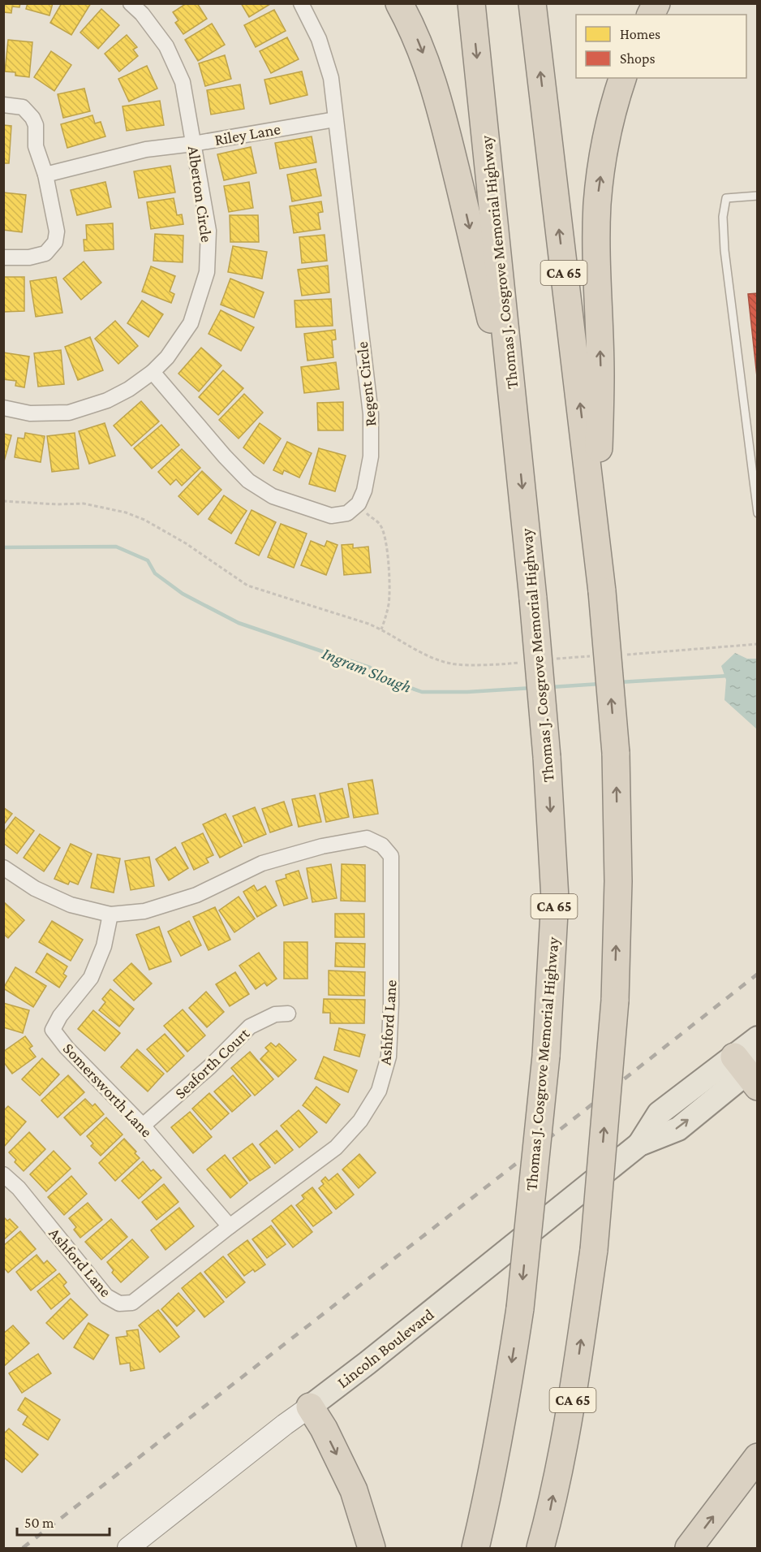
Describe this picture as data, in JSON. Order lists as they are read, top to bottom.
{
  "streets": {
    "highway": ["Thomas J. Cosgrove Memorial Highway", "CA 65"],
    "main road": ["Lincoln Boulevard"],
    "street": [
      "Riley Lane",
      "Alberton Circle",
      "Regent Circle",
      "Ashford Lane",
      "Seaforth Court",
      "Somersworth Lane"
    ]
  },
  "crossings": [
    ["Riley Lane", "Alberton Circle"],
    ["Riley Lane", "Regent Circle"],
    ["Ashford Lane", "Somersworth Lane"],
    ["Seaforth Court", "Somersworth Lane"]
  ],
  "water": ["Ingram Slough"],
  "legend": ["Homes", "Shops"],
  "scale_bar": "50 m"
}
